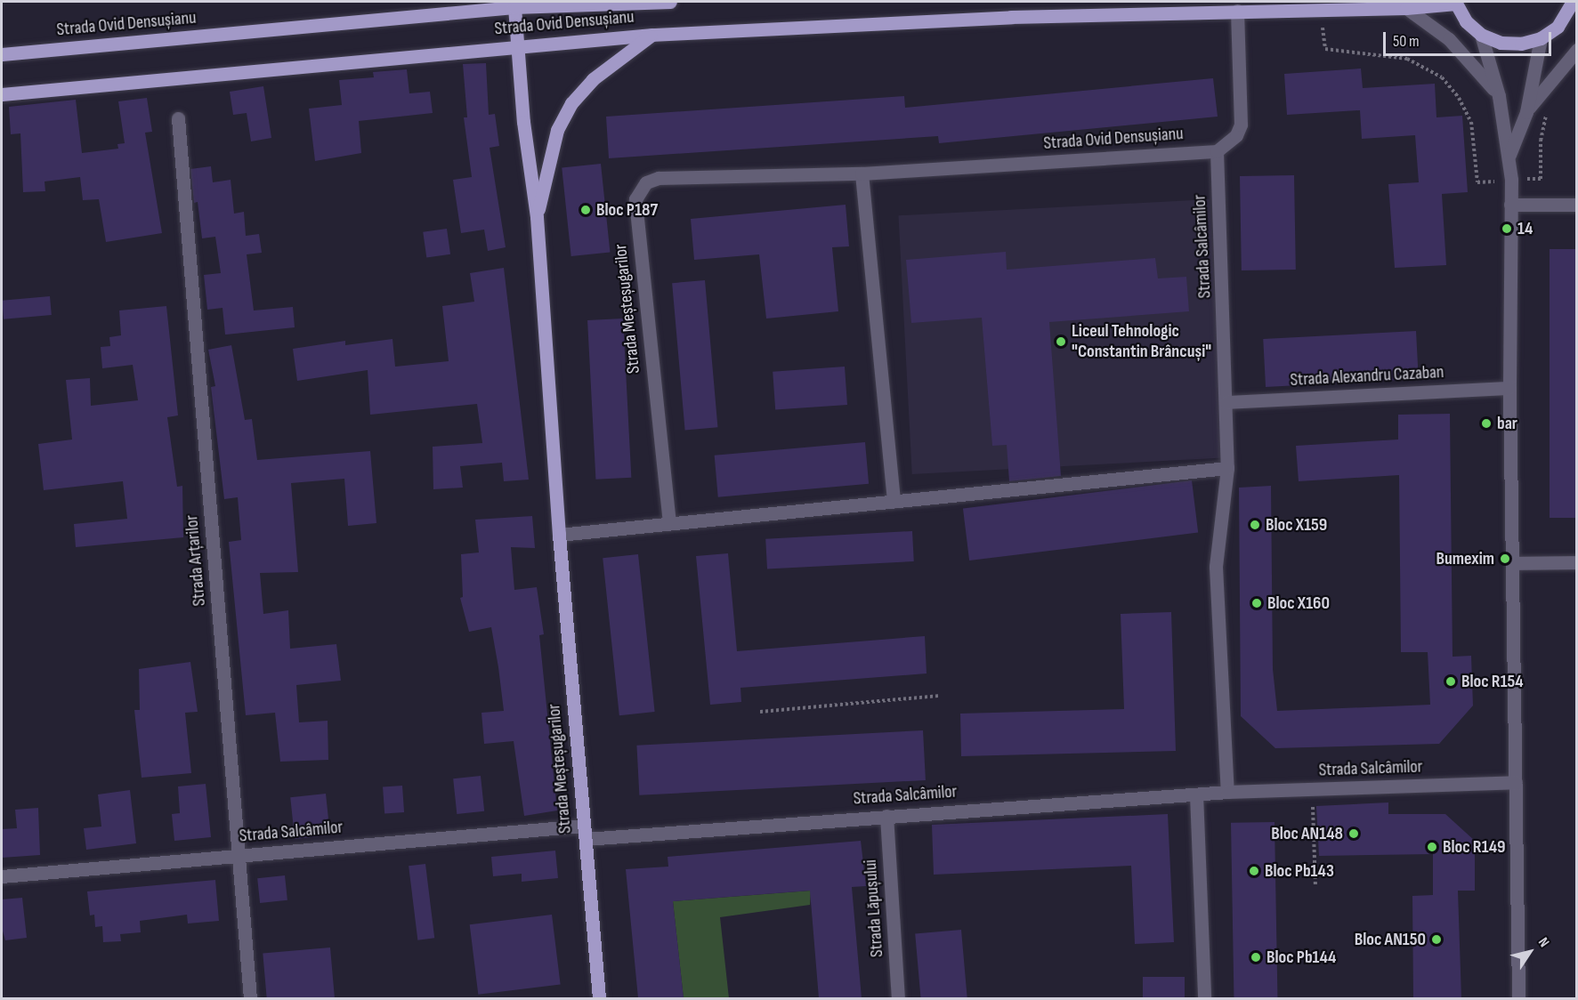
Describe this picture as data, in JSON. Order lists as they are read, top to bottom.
{
  "streets": {
    "main road": ["Strada Ovid Densușianu", "Strada Meșteșugarilor"],
    "street": [
      "Strada Salcâmilor",
      "Strada Alexandru Cazaban",
      "Strada Arțarilor",
      "Strada Lăpușului"
    ]
  },
  "crossings": [
    ["Strada Ovid Densușianu", "Strada Salcâmilor"],
    ["Strada Ovid Densușianu", "Strada Meșteșugarilor"],
    ["Strada Salcâmilor", "Strada Meșteșugarilor"],
    ["Strada Salcâmilor", "Strada Alexandru Cazaban"],
    ["Strada Salcâmilor", "Strada Arțarilor"],
    ["Strada Salcâmilor", "Strada Lăpușului"]
  ],
  "places": [
    "Bloc P187",
    "14",
    "Liceul Tehnologic \"Constantin Brâncuși\"",
    "bar",
    "Bloc X159",
    "Bumexim",
    "Bloc X160",
    "Bloc R154",
    "Bloc AN148",
    "Bloc R149",
    "Bloc Pb143",
    "Bloc AN150",
    "Bloc Pb144"
  ],
  "scale_bar": "50 m",
  "north": "top right"
}
